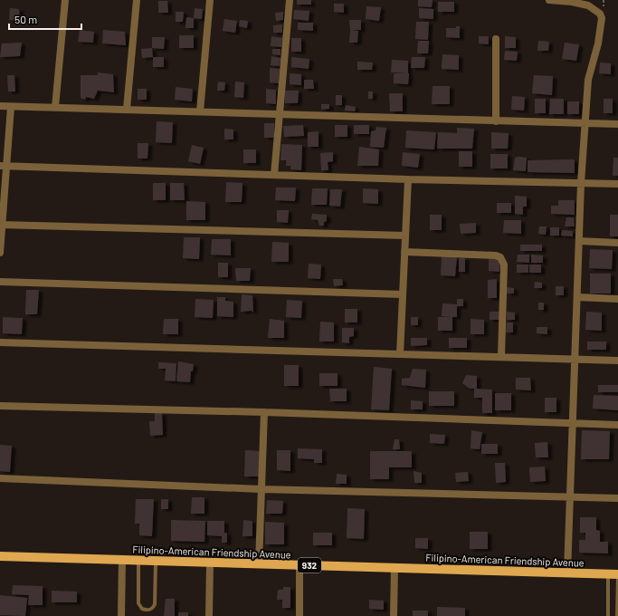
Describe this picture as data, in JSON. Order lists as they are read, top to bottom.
{
  "streets": {
    "main road": ["Filipino-American Friendship Avenue", "932"]
  },
  "scale_bar": "50 m"
}
